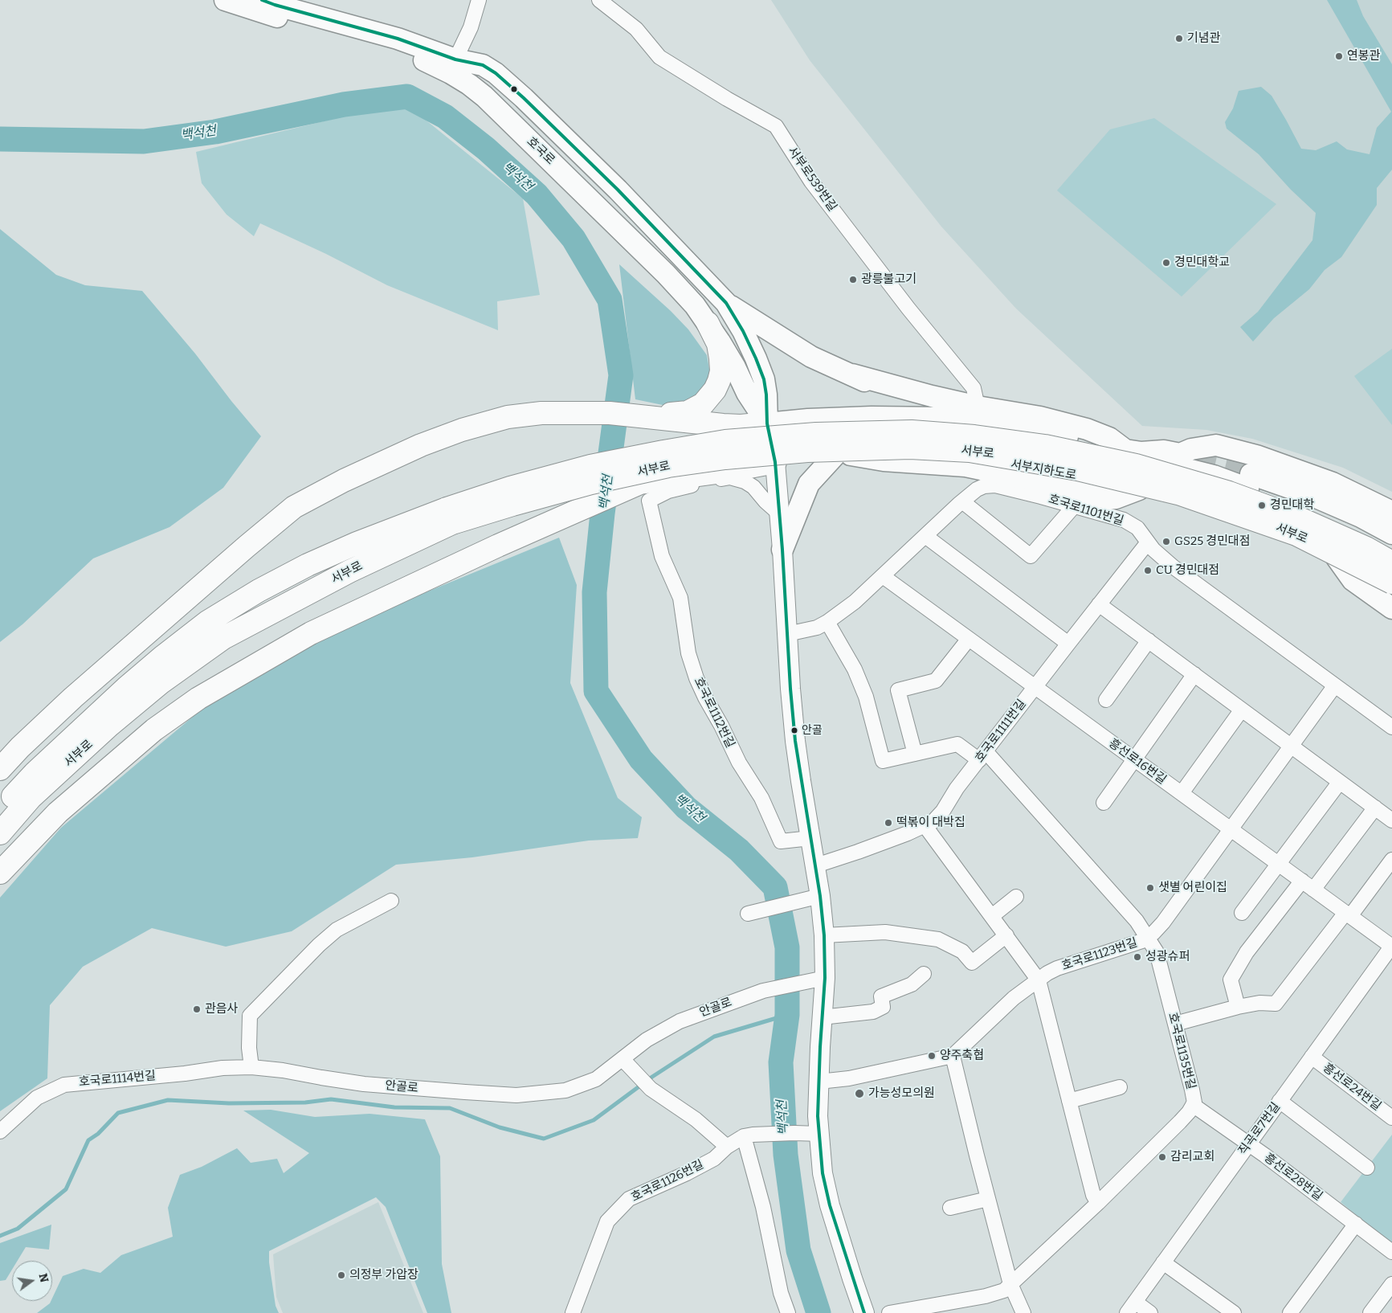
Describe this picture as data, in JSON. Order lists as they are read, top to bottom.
{
  "streets": {
    "highway": ["서부로"],
    "main road": ["호국로"],
    "street": [
      "서부로539번길",
      "호국로1101번길",
      "호국로1112번길",
      "호국로1111번길",
      "흥선로16번길",
      "호국로1123번길",
      "안골로",
      "호국로1135번길",
      "호국로1114번길",
      "흥선로24번길",
      "직곡로7번길",
      "흥선로28번길",
      "호국로1126번길"
    ]
  },
  "crossings": [
    ["호국로", "호국로1101번길"],
    ["호국로", "호국로1112번길"],
    ["호국로", "호국로1111번길"],
    ["호국로", "안골로"],
    ["호국로1101번길", "호국로1111번길"],
    ["호국로1101번길", "흥선로16번길"],
    ["호국로1101번길", "호국로1123번길"],
    ["호국로1101번길", "호국로1135번길"],
    ["호국로1111번길", "흥선로16번길"],
    ["호국로1111번길", "호국로1135번길"],
    ["흥선로16번길", "호국로1123번길"],
    ["흥선로16번길", "직곡로7번길"],
    ["호국로1123번길", "호국로1135번길"],
    ["안골로", "호국로1114번길"],
    ["호국로1135번길", "흥선로28번길"],
    ["흥선로24번길", "직곡로7번길"],
    ["직곡로7번길", "흥선로28번길"]
  ],
  "water": ["백석천"],
  "places": [
    "기념관",
    "연봉관",
    "경민대학교",
    "광릉불고기",
    "경민대학",
    "GS25 경민대점",
    "CU 경민대점",
    "안골",
    "떡볶이 대박집",
    "샛별 어린이집",
    "성광슈퍼",
    "관음사",
    "양주축협",
    "가능성모의원",
    "감리교회",
    "의정부 가압장"
  ],
  "north": "right"
}
